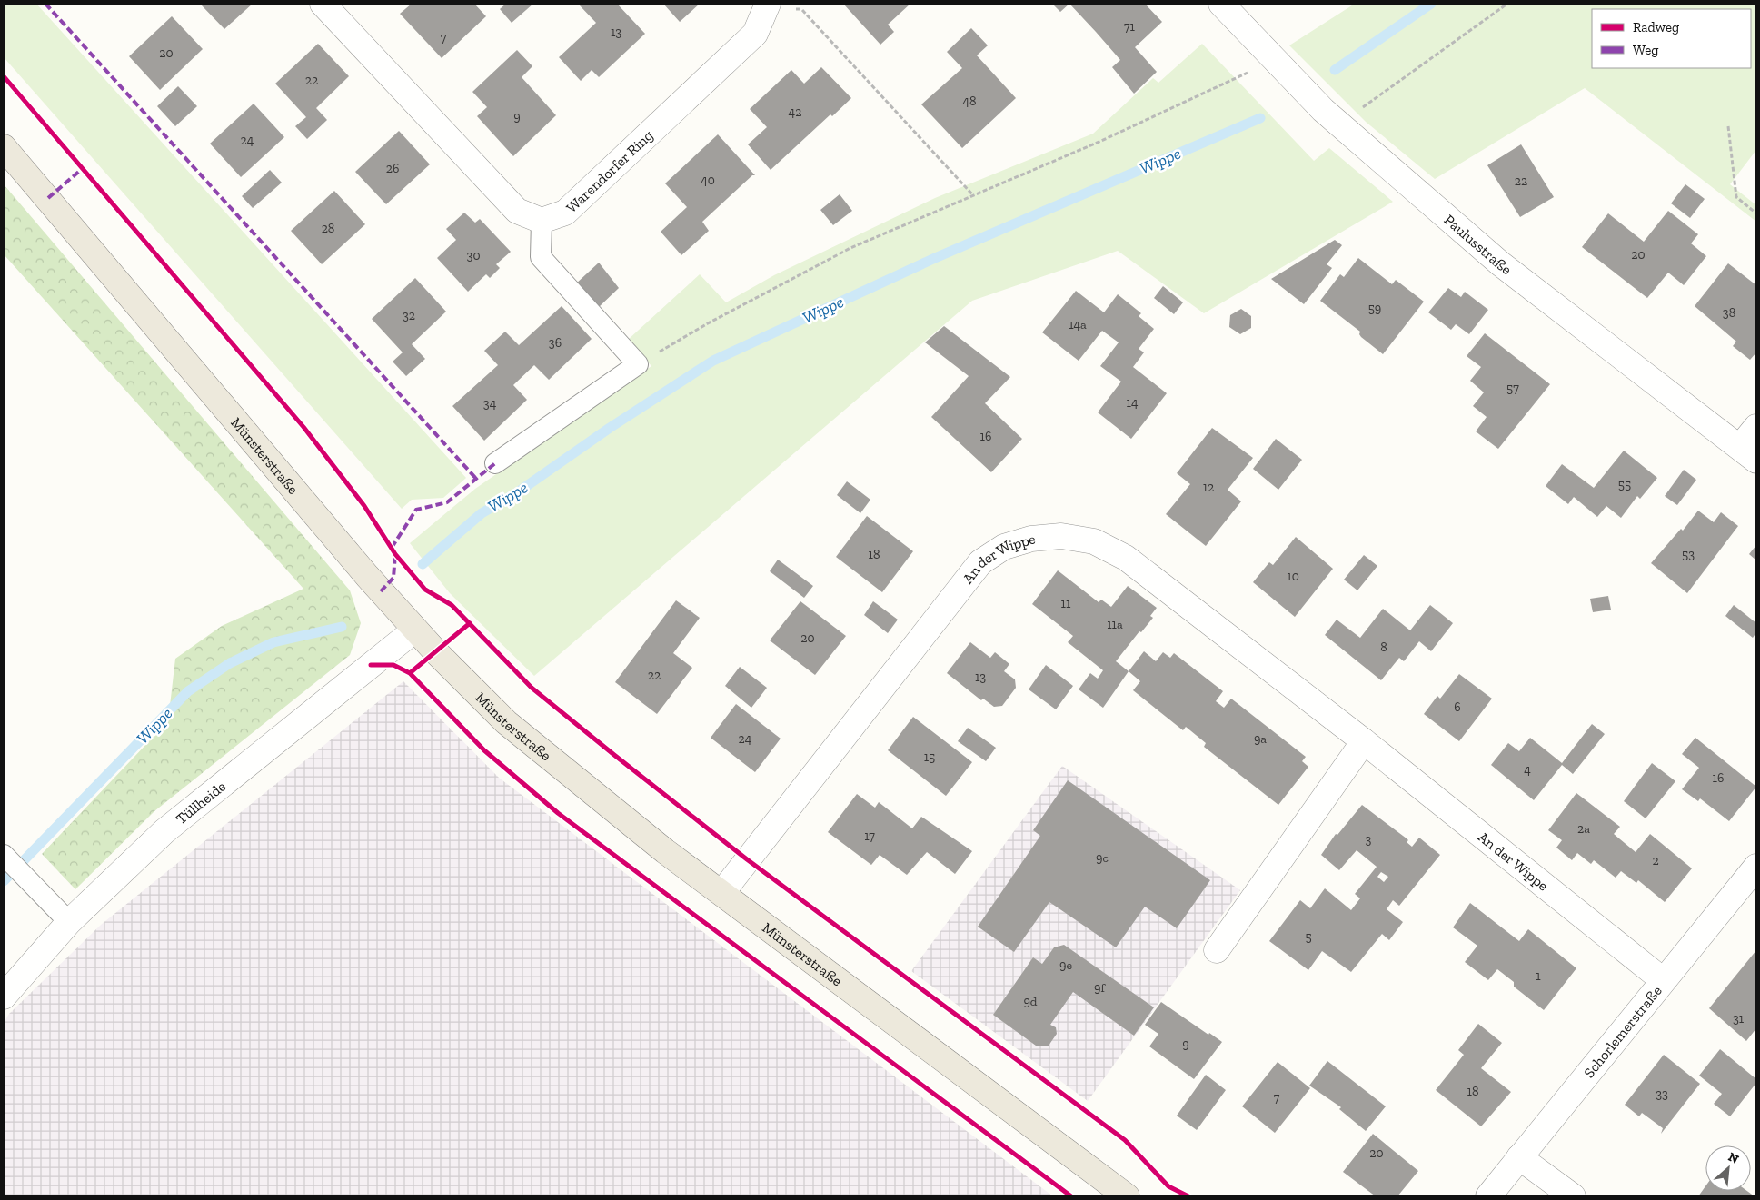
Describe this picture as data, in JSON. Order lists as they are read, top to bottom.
{
  "streets": {
    "main road": ["Münsterstraße"],
    "street": [
      "Warendorfer Ring",
      "Paulusstraße",
      "An der Wippe",
      "Tüllheide",
      "Schorlemerstraße"
    ]
  },
  "crossings": [
    ["Münsterstraße", "An der Wippe"],
    ["Münsterstraße", "Tüllheide"],
    ["An der Wippe", "Schorlemerstraße"]
  ],
  "water": ["Wippe"],
  "house_numbers": [
    "71",
    "13",
    "7",
    "20",
    "22",
    "48",
    "42",
    "9",
    "24",
    "26",
    "40",
    "22",
    "28",
    "20",
    "30",
    "59",
    "38",
    "32",
    "14a",
    "36",
    "57",
    "14",
    "34",
    "16",
    "55",
    "12",
    "18",
    "53",
    "10",
    "11",
    "11a",
    "20",
    "8",
    "22",
    "13",
    "6",
    "24",
    "9a",
    "15",
    "4",
    "16",
    "2a",
    "17",
    "3",
    "9c",
    "2",
    "5",
    "9e",
    "1",
    "9f",
    "9d",
    "31",
    "9",
    "18",
    "33",
    "7",
    "20"
  ],
  "legend": ["Radweg", "Weg"],
  "north": "top right"
}
